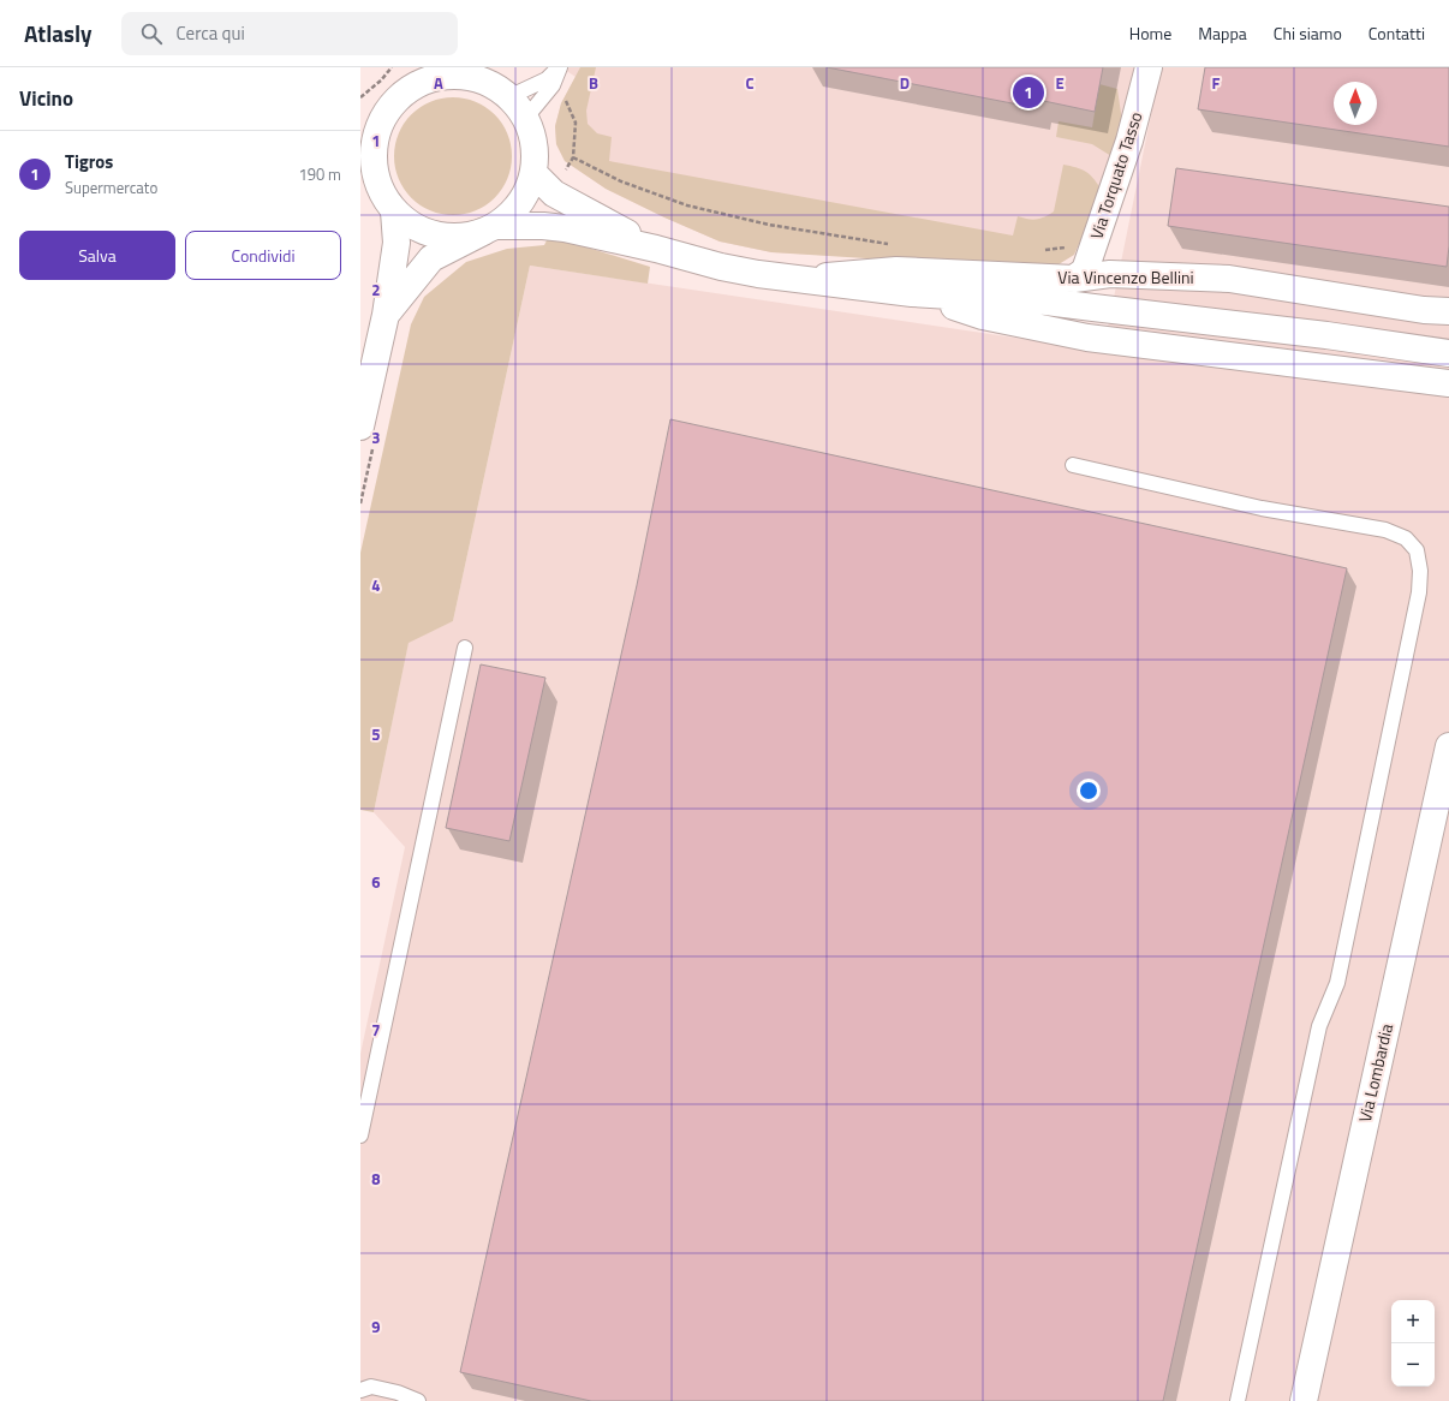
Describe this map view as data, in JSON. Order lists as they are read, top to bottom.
{
  "streets": {
    "street": ["Via Torquato Tasso", "Via Vincenzo Bellini", "Via Lombardia"]
  },
  "crossings": [
    ["Via Torquato Tasso", "Via Vincenzo Bellini"]
  ],
  "north": "top",
  "page": {
    "header": "Atlasly",
    "search": "Cerca qui",
    "nav": [
      "Home",
      "Mappa",
      "Chi siamo",
      "Contatti"
    ],
    "heading": "Vicino",
    "pins": "1",
    "list": [
      {
        "mark": "1",
        "name": "Tigros",
        "note": "Supermercato",
        "value": "190 m"
      }
    ],
    "buttons": ["Salva", "Condividi"],
    "map_buttons": ["+", "−"]
  },
  "grid": {
    "columns": [
      "A",
      "B",
      "C",
      "D",
      "E",
      "F"
    ],
    "rows": [
      "1",
      "2",
      "3",
      "4",
      "5",
      "6",
      "7",
      "8",
      "9"
    ]
  }
}
